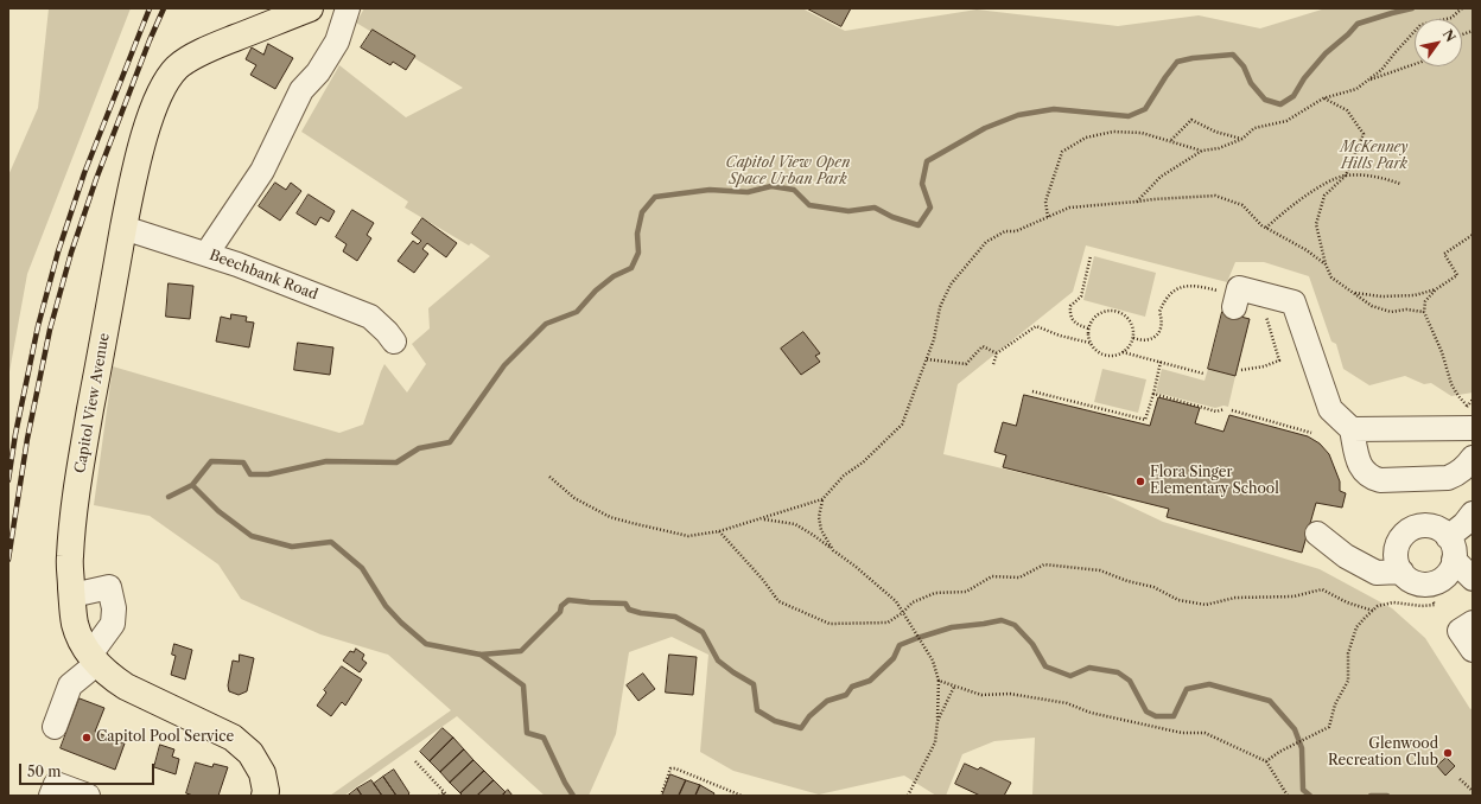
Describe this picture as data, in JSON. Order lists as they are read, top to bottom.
{
  "streets": {
    "main road": ["Capitol View Avenue"],
    "street": ["Beechbank Road"]
  },
  "crossings": [
    ["Beechbank Road", "Capitol View Avenue"]
  ],
  "parks": ["McKenney Hills Park", "Capitol View Open Space Urban Park"],
  "places": ["Flora Singer Elementary School", "Capitol Pool Service", "Glenwood Recreation Club"],
  "scale_bar": "50 m",
  "north": "top right"
}
